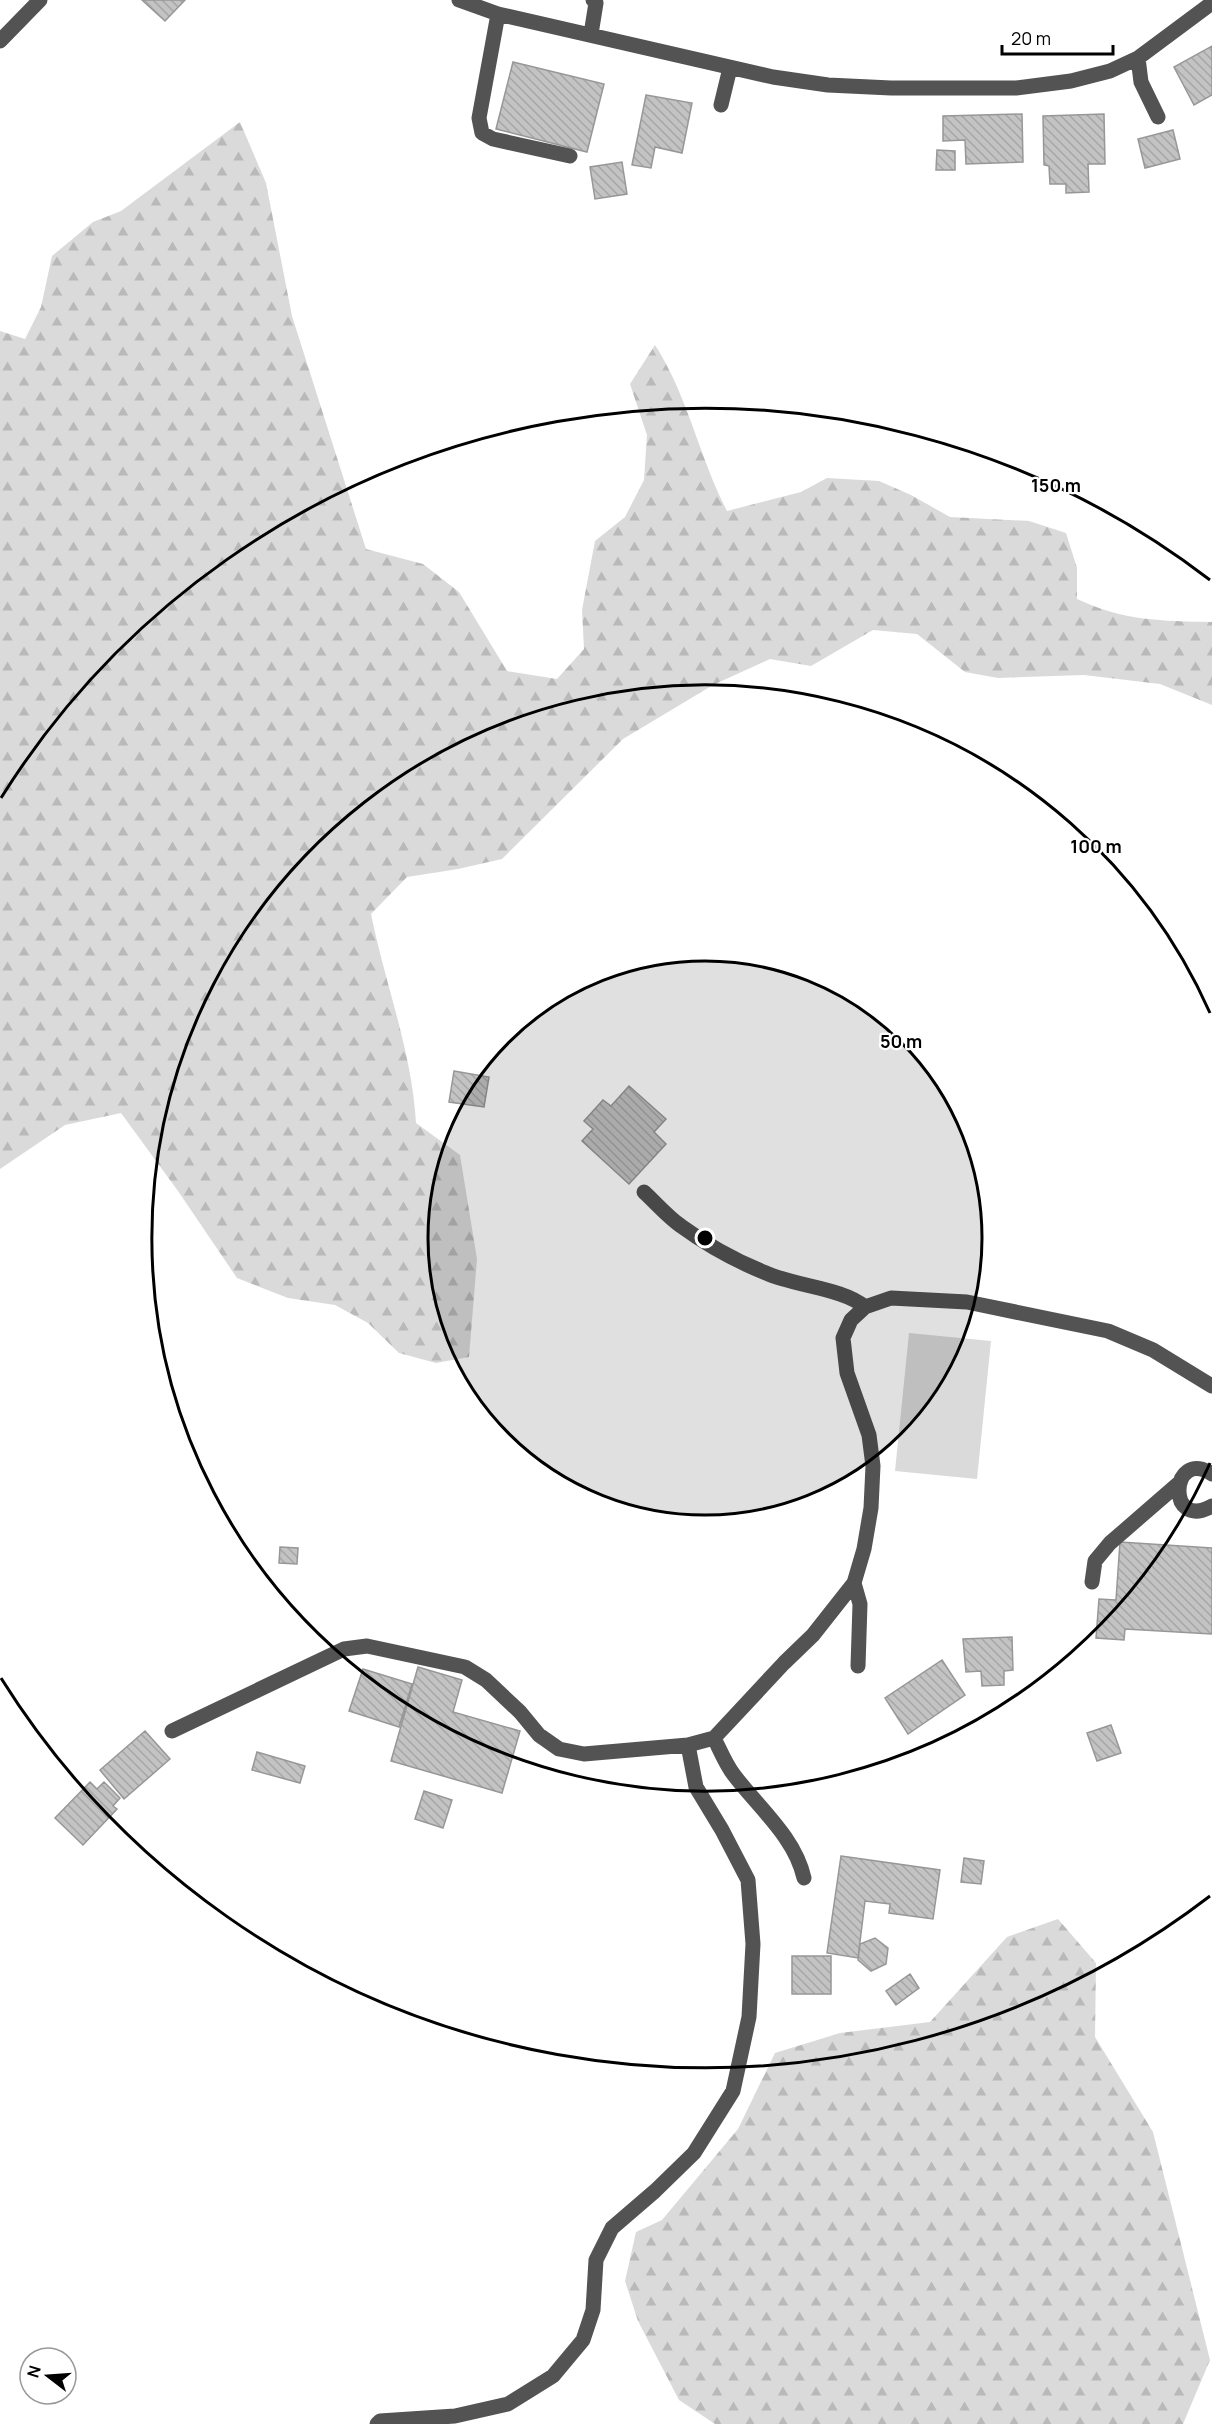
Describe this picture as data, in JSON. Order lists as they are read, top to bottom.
{
  "scale_bar": "20 m",
  "north": "left",
  "rings": ["150 m", "100 m", "50 m"]
}
